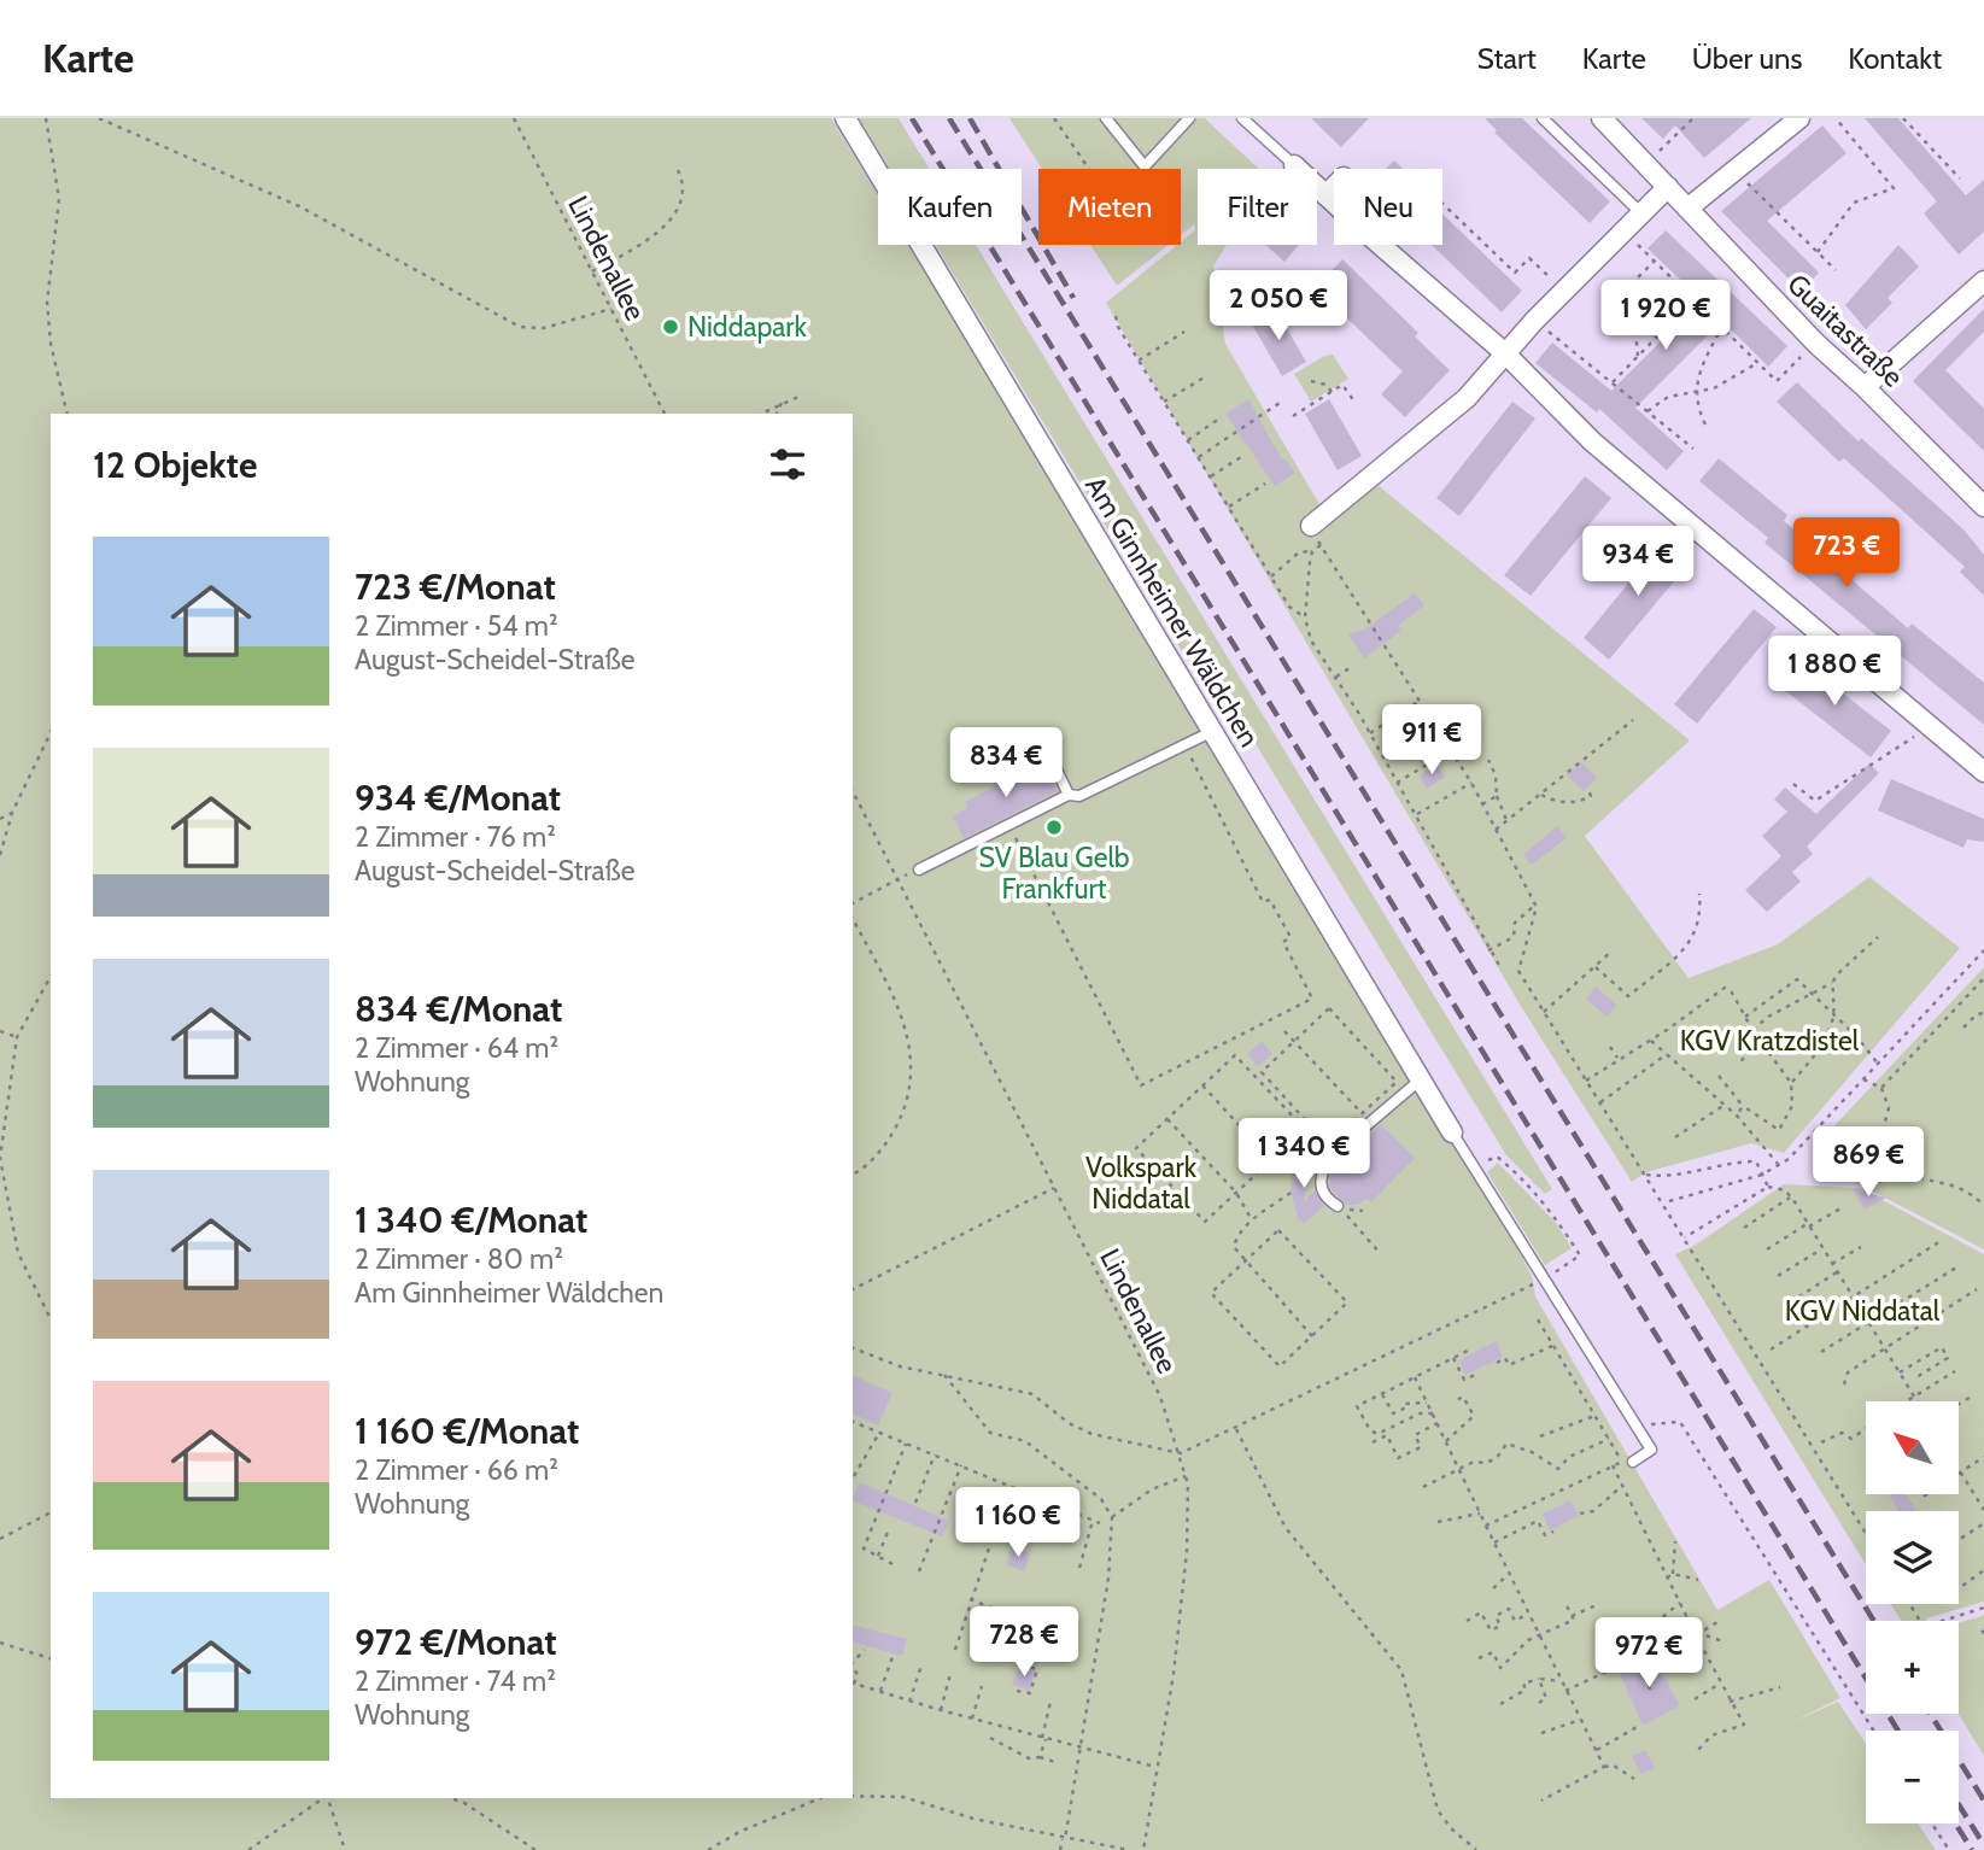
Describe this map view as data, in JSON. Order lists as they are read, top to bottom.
{
  "streets": {
    "street": ["Guaitastraße", "Am Ginnheimer Wäldchen"],
    "path": ["Lindenallee"]
  },
  "parks": ["KGV Kratzdistel", "Volkspark Niddatal", "KGV Niddatal"],
  "places": ["Niddapark", "SV Blau Gelb Frankfurt"],
  "north": "top left",
  "page": {
    "header": "Karte",
    "nav": [
      "Start",
      "Karte",
      "Über uns",
      "Kontakt"
    ],
    "chip": [
      "Kaufen",
      "Mieten",
      "Filter",
      "Neu"
    ],
    "price": [
      "2 050 €",
      "1 920 €",
      "723 €",
      "934 €",
      "1 880 €",
      "911 €",
      "834 €",
      "1 340 €",
      "869 €",
      "1 160 €",
      "728 €",
      "972 €"
    ],
    "heading": "12 Objekte",
    "list": [
      {
        "name": "723 €/Monat",
        "note": "2 Zimmer · 54 m² · August-Scheidel-Straße"
      },
      {
        "name": "934 €/Monat",
        "note": "2 Zimmer · 76 m² · August-Scheidel-Straße"
      },
      {
        "name": "834 €/Monat",
        "note": "2 Zimmer · 64 m² · Wohnung"
      },
      {
        "name": "1 340 €/Monat",
        "note": "2 Zimmer · 80 m² · Am Ginnheimer Wäldchen"
      },
      {
        "name": "1 160 €/Monat",
        "note": "2 Zimmer · 66 m² · Wohnung"
      },
      {
        "name": "972 €/Monat",
        "note": "2 Zimmer · 74 m² · Wohnung"
      }
    ],
    "map_buttons": ["+", "−"]
  }
}
